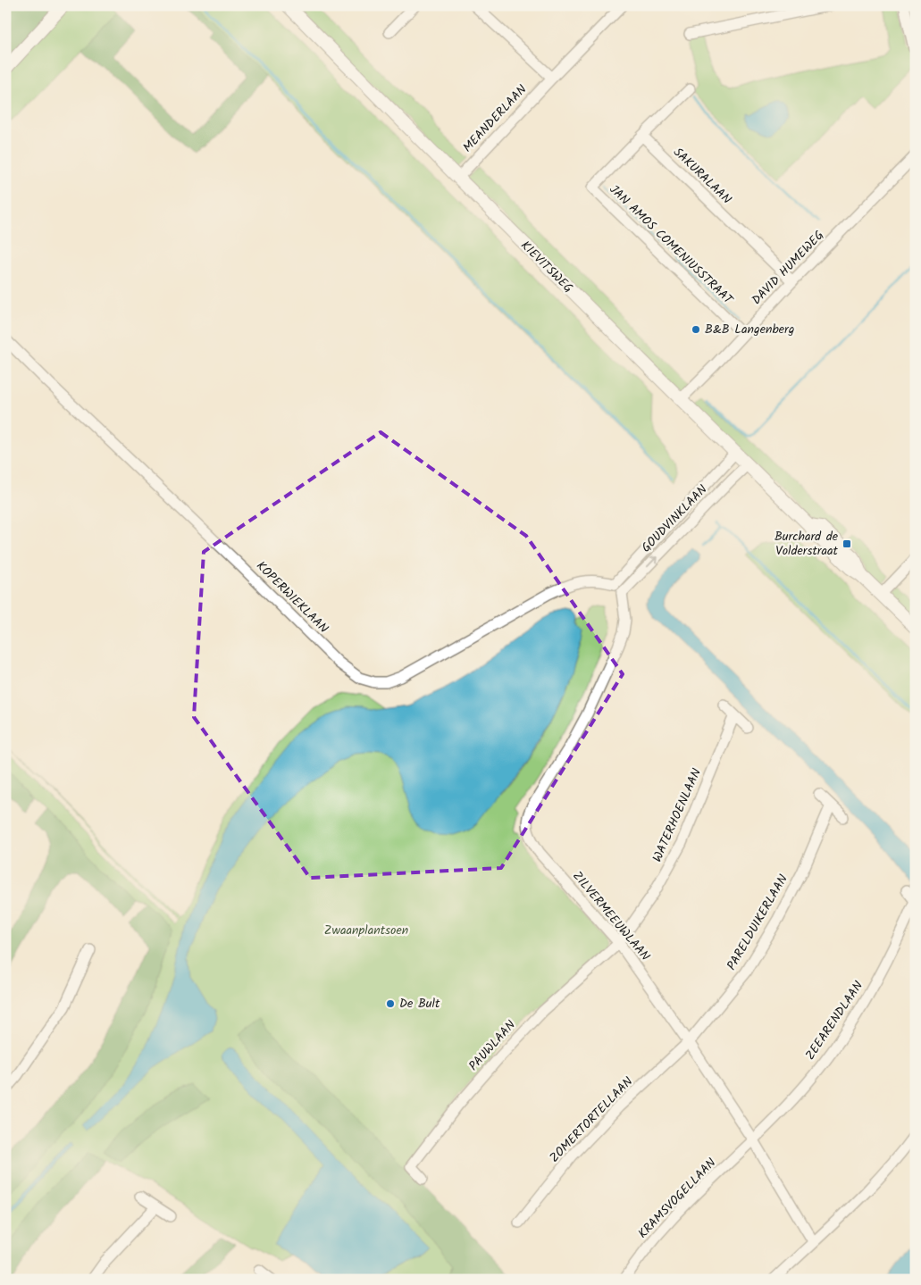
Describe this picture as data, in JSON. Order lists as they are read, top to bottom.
{
  "streets": {
    "street": [
      "MEANDERLAAN",
      "SAKURALAAN",
      "JAN AMOS COMENIUSSTRAAT",
      "KIEVITSWEG",
      "DAVID HUMEWEG",
      "GOUDVINKLAAN",
      "KOPERWIEKLAAN",
      "WATERHOENLAAN",
      "ZILVERMEEUWLAAN",
      "PARELDUIKERLAAN",
      "ZEEARENDLAAN",
      "PAUWLAAN",
      "ZOMERTORTELLAAN",
      "KRAMSVOGELLAAN"
    ]
  },
  "crossings": [
    ["MEANDERLAAN", "KIEVITSWEG"],
    ["SAKURALAAN", "JAN AMOS COMENIUSSTRAAT"],
    ["SAKURALAAN", "DAVID HUMEWEG"],
    ["JAN AMOS COMENIUSSTRAAT", "DAVID HUMEWEG"],
    ["KIEVITSWEG", "DAVID HUMEWEG"],
    ["KIEVITSWEG", "GOUDVINKLAAN"],
    ["GOUDVINKLAAN", "KOPERWIEKLAAN"],
    ["GOUDVINKLAAN", "ZILVERMEEUWLAAN"],
    ["WATERHOENLAAN", "ZILVERMEEUWLAAN"],
    ["WATERHOENLAAN", "PAUWLAAN"],
    ["ZILVERMEEUWLAAN", "PARELDUIKERLAAN"],
    ["ZILVERMEEUWLAAN", "ZEEARENDLAAN"],
    ["ZILVERMEEUWLAAN", "PAUWLAAN"],
    ["ZILVERMEEUWLAAN", "ZOMERTORTELLAAN"],
    ["ZILVERMEEUWLAAN", "KRAMSVOGELLAAN"],
    ["PARELDUIKERLAAN", "ZOMERTORTELLAAN"],
    ["ZEEARENDLAAN", "KRAMSVOGELLAAN"]
  ],
  "parks": ["Zwaanplantsoen"],
  "places": {
    "other": ["B&B Langenberg", "De Bult"],
    "transit": ["Burchard de Volderstraat"]
  }
}
